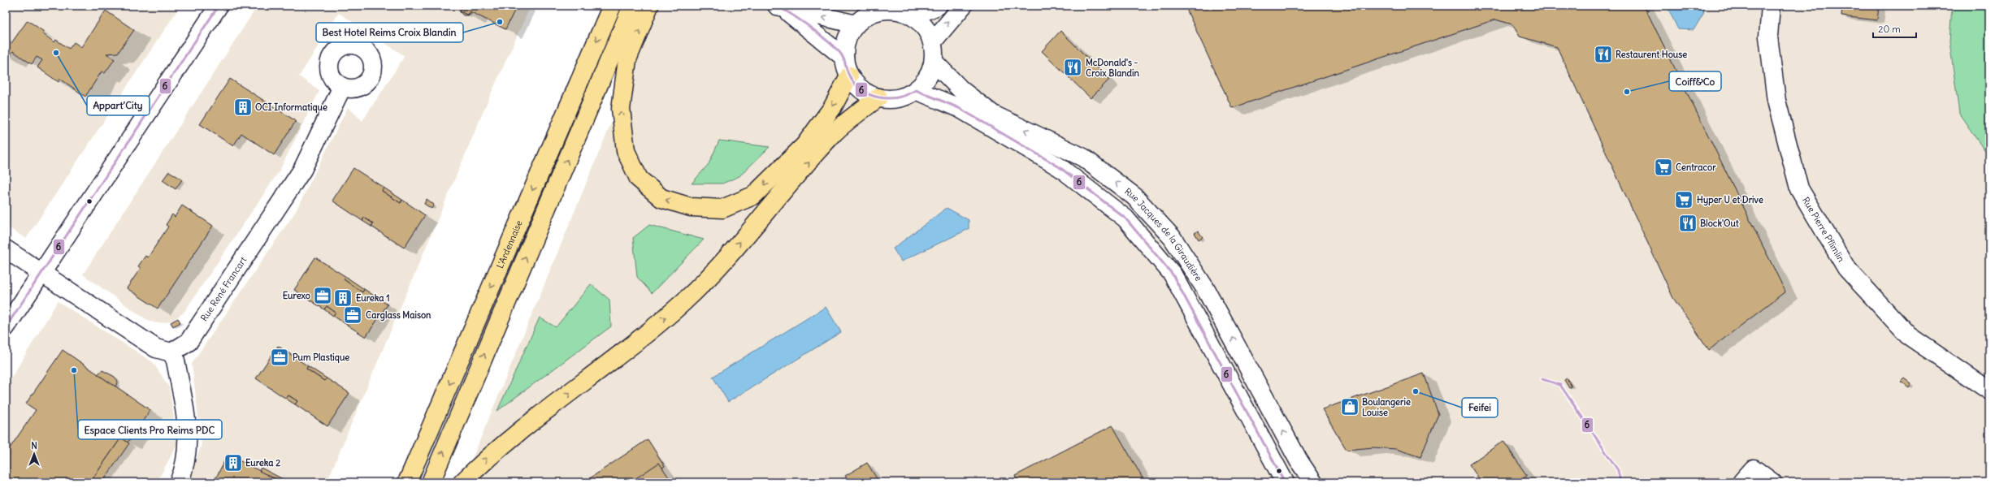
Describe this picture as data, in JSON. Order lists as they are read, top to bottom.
{
  "streets": {
    "highway": ["L'Ardennaise"],
    "street": ["Rue Pierre Pflimlin", "Rue Jacques de la Giraudière", "Rue René Francart"]
  },
  "places": {
    "other": [
      "Best Hotel Reims Croix Blandin",
      "Appart’City",
      "Coiff&Co",
      "Espace Clients Pro Reims PDC",
      "Feifei"
    ],
    "restaurant": ["Restaurent House", "McDonald's - Croix Blandin", "Block'Out"],
    "building": ["OCI Informatique", "Eureka 1", "Eureka 2"],
    "supermarket": ["Centracor", "Hyper U et Drive"],
    "office": ["Eurexo", "Carglass Maison", "Pum Plastique"],
    "shop": ["Boulangerie Louise"]
  },
  "lines": ["transit line 6"],
  "scale_bar": "20 m",
  "north": "top"
}
